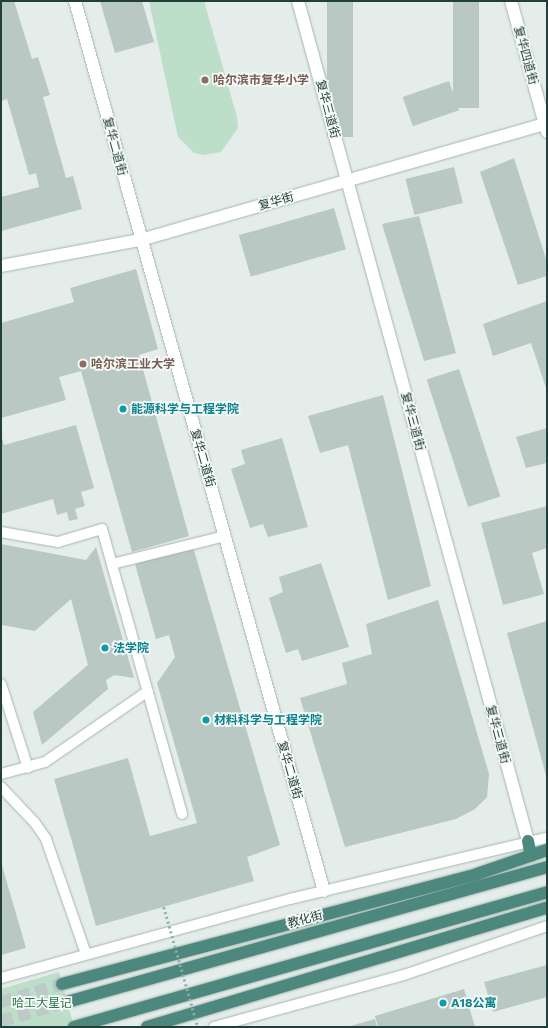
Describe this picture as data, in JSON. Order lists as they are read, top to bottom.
{
  "streets": {
    "highway": ["教化街"],
    "street": [
      "复华四道街",
      "复华三道街",
      "复华二道街",
      "复华街"
    ]
  },
  "crossings": [
    ["复华四道街", "复华街"],
    ["复华三道街", "复华街"],
    ["复华二道街", "复华街"]
  ],
  "parks": ["哈工大星记"],
  "places": [
    "哈尔滨市复华小学",
    "哈尔滨工业大学",
    "能源科学与工程学院",
    "法学院",
    "材料科学与工程学院",
    "A18公寓"
  ]
}
